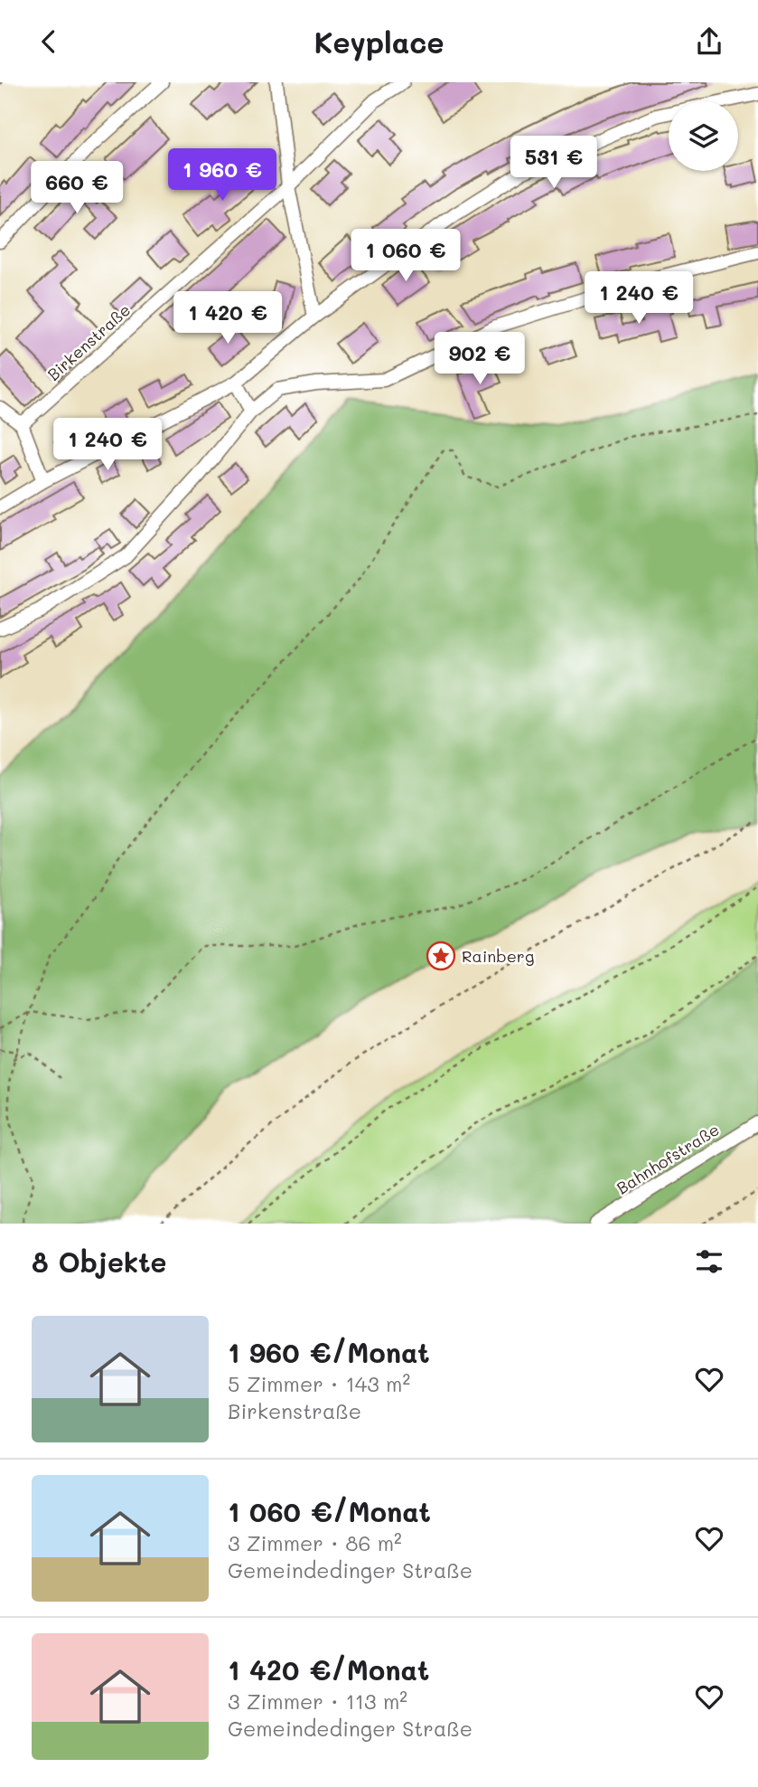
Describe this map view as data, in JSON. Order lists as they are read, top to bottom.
{
  "streets": {
    "street": ["Birkenstraße", "Bahnhofstraße"]
  },
  "places": {
    "place": ["Rainberg"]
  },
  "page": {
    "header": "Keyplace",
    "price": [
      "531 €",
      "1 960 €",
      "660 €",
      "1 060 €",
      "1 240 €",
      "1 420 €",
      "902 €",
      "1 240 €"
    ],
    "heading": "8 Objekte",
    "list": [
      {
        "name": "1 960 €/Monat",
        "note": "5 Zimmer · 143 m² · Birkenstraße"
      },
      {
        "name": "1 060 €/Monat",
        "note": "3 Zimmer · 86 m² · Gemeindedinger Straße"
      },
      {
        "name": "1 420 €/Monat",
        "note": "3 Zimmer · 113 m² · Gemeindedinger Straße"
      }
    ]
  }
}
